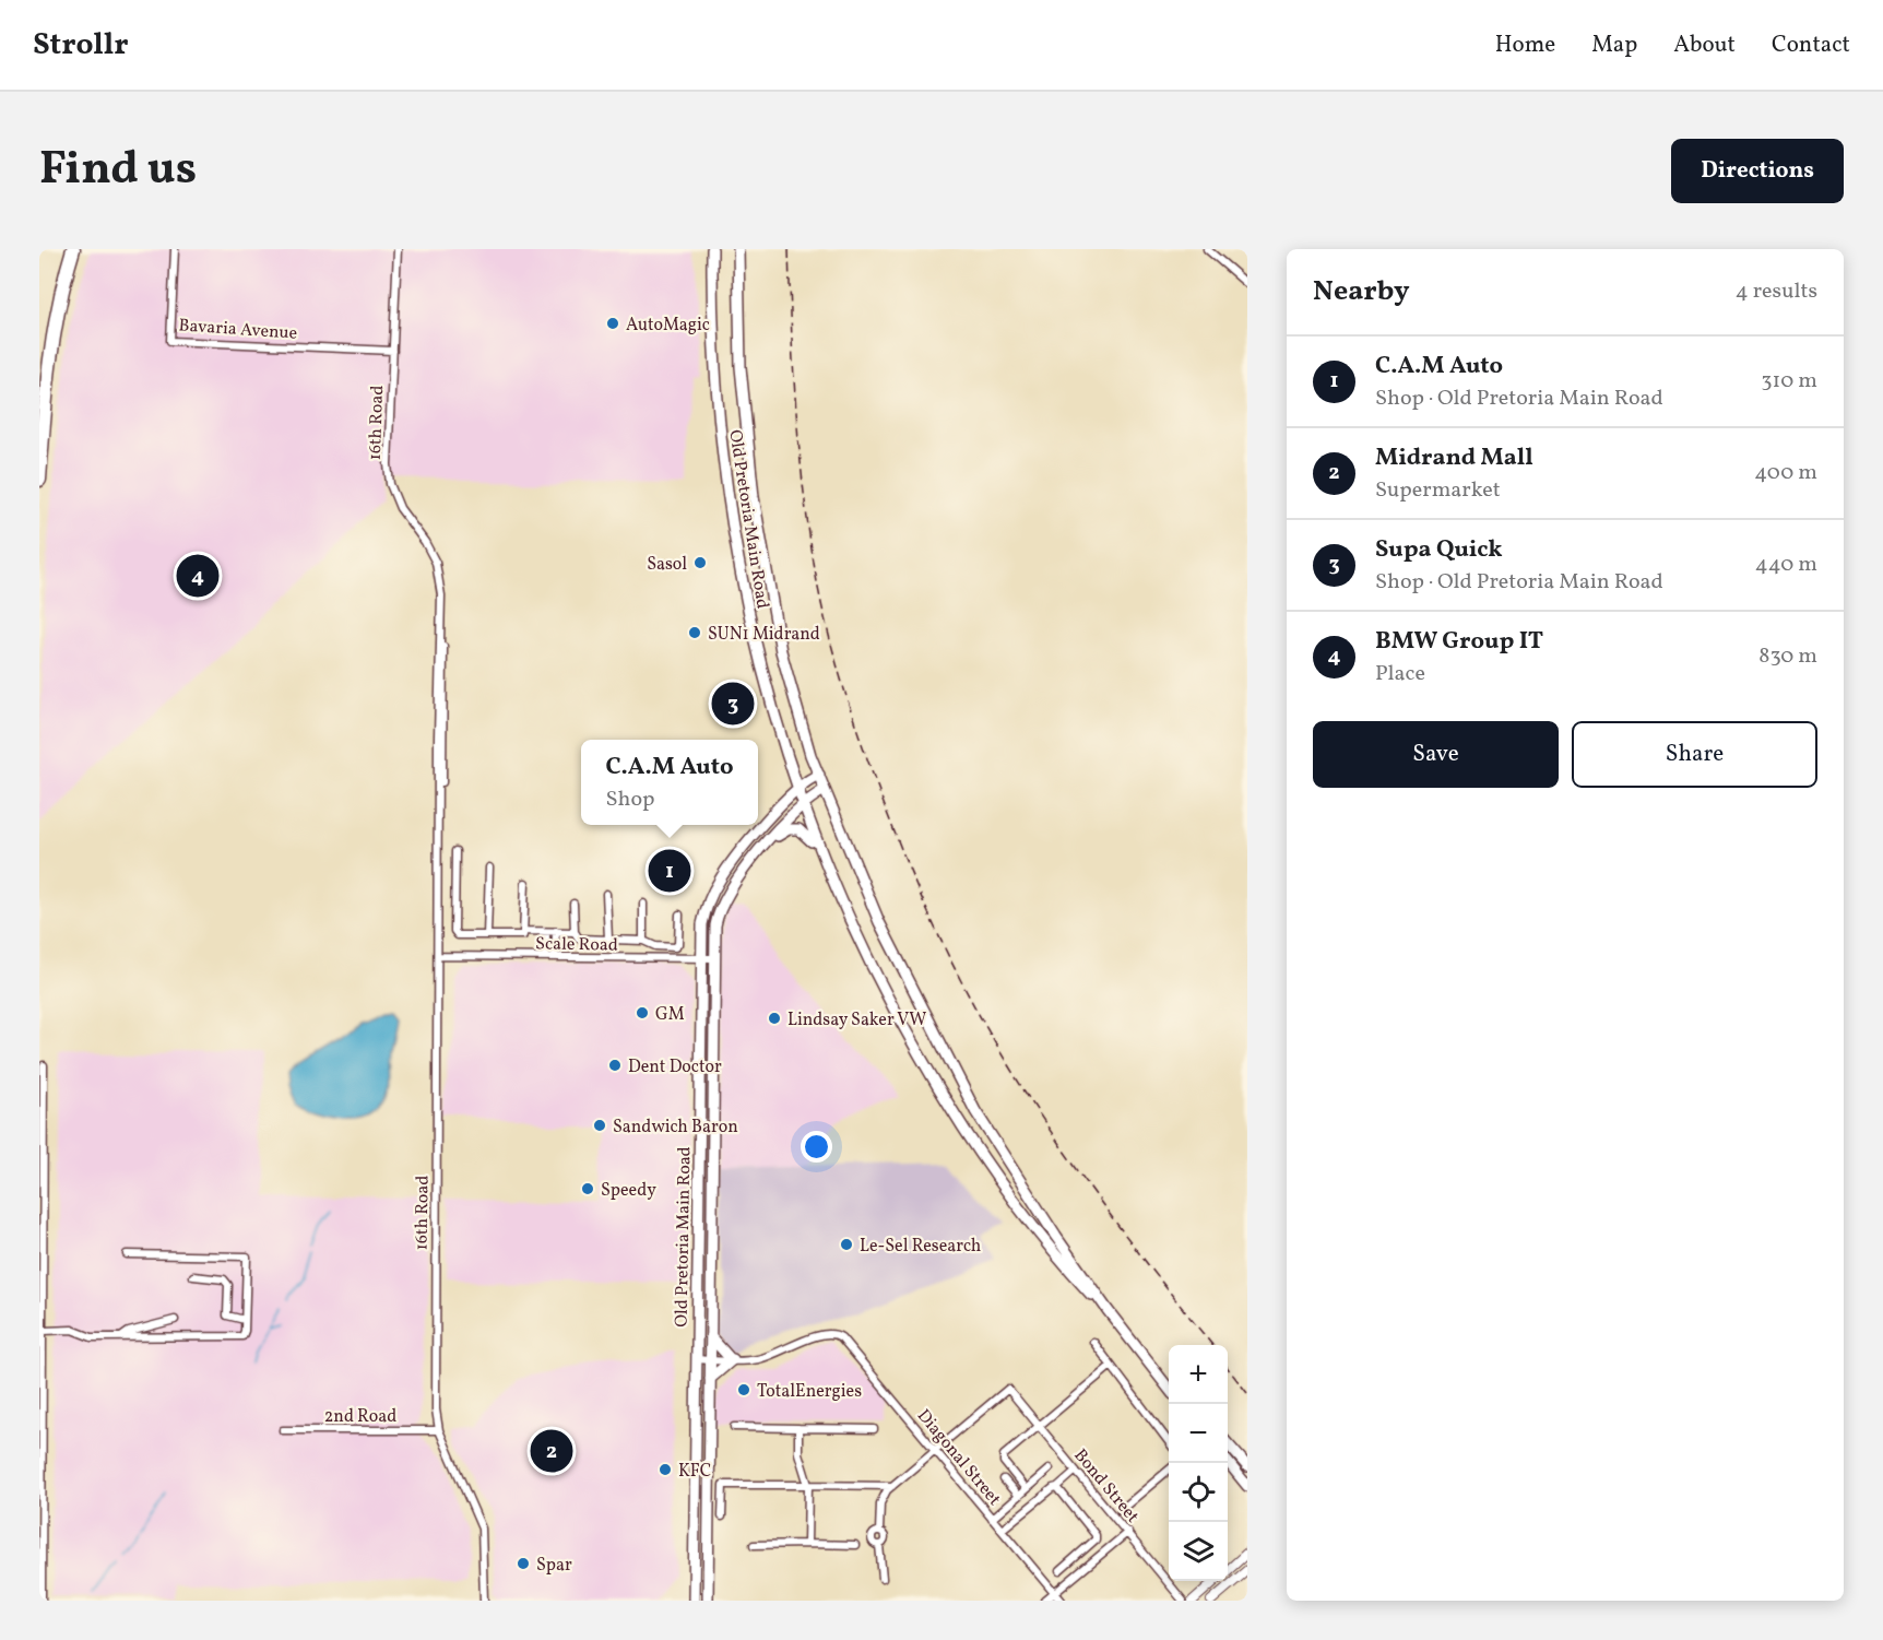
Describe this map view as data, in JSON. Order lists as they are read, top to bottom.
{
  "streets": {
    "main road": ["Old Pretoria Main Road"],
    "street": [
      "Bavaria Avenue",
      "16th Road",
      "Scale Road",
      "2nd Road",
      "Diagonal Street",
      "Bond Street"
    ]
  },
  "crossings": [
    ["Bavaria Avenue", "16th Road"],
    ["16th Road", "Scale Road"],
    ["16th Road", "2nd Road"],
    ["Old Pretoria Main Road", "Scale Road"],
    ["Diagonal Street", "Bond Street"]
  ],
  "places": [
    "AutoMagic",
    "Sasol",
    "SUN1 Midrand",
    "GM",
    "Lindsay Saker VW",
    "Dent Doctor",
    "Sandwich Baron",
    "Speedy",
    "Le-Sel Research",
    "TotalEnergies",
    "KFC",
    "Spar"
  ],
  "page": {
    "header": "Strollr",
    "nav": [
      "Home",
      "Map",
      "About",
      "Contact"
    ],
    "title": "Find us",
    "buttons": [
      "Directions",
      ["Save", "Share"]
    ],
    "heading": ["Nearby", "4 results"],
    "list": [
      {
        "mark": "1",
        "name": "C.A.M Auto",
        "note": "Shop · Old Pretoria Main Road",
        "value": "310 m"
      },
      {
        "mark": "2",
        "name": "Midrand Mall",
        "note": "Supermarket",
        "value": "400 m"
      },
      {
        "mark": "3",
        "name": "Supa Quick",
        "note": "Shop · Old Pretoria Main Road",
        "value": "440 m"
      },
      {
        "mark": "4",
        "name": "BMW Group IT",
        "note": "Place",
        "value": "830 m"
      }
    ],
    "pins": [
      "4",
      "3",
      "1",
      "2"
    ],
    "popup": ["C.A.M Auto", "Shop"],
    "map_buttons": ["+", "−"]
  }
}
